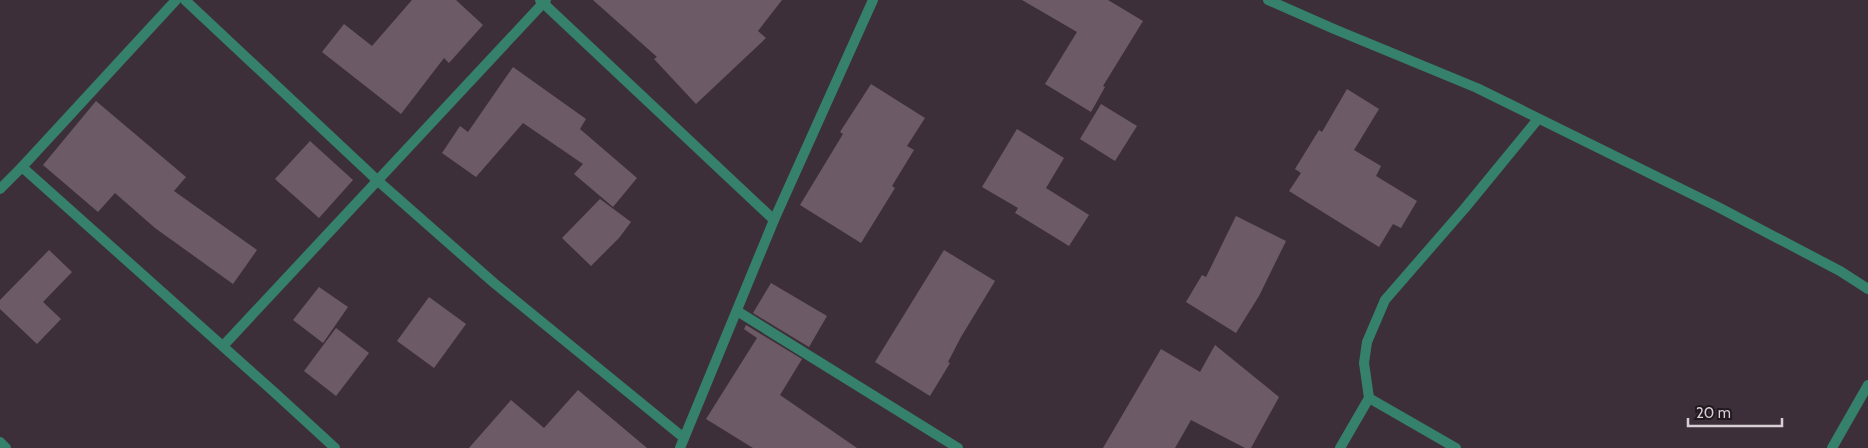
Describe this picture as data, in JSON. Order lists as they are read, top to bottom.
{
  "scale_bar": "20 m"
}
